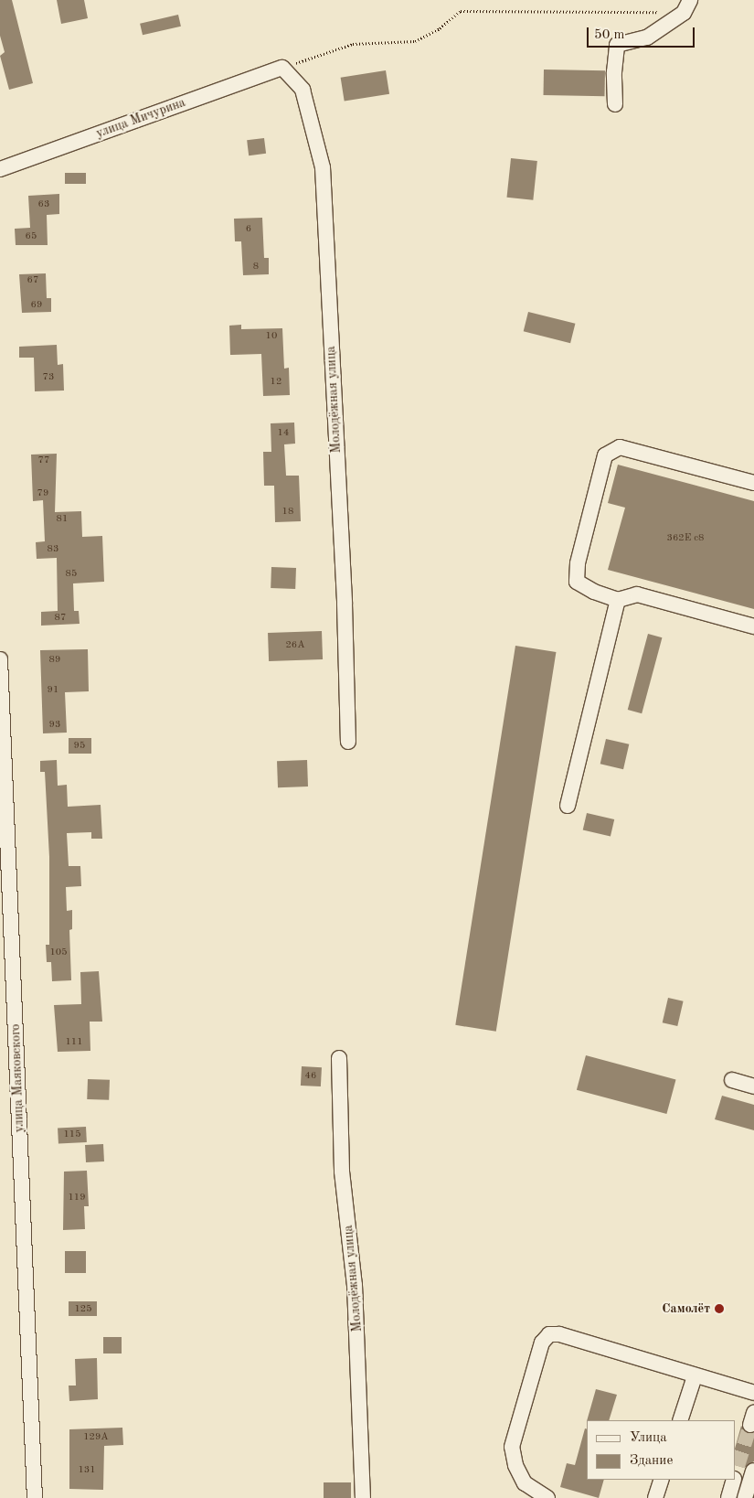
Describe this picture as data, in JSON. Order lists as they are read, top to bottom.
{
  "streets": {
    "street": ["улица Мичурина", "Молодёжная улица", "улица Маяковского"]
  },
  "crossings": [
    ["улица Мичурина", "Молодёжная улица"]
  ],
  "places": ["Самолёт"],
  "house_numbers": [
    "63",
    "6",
    "65",
    "8",
    "67",
    "69",
    "10",
    "73",
    "12",
    "14",
    "77",
    "79",
    "18",
    "81",
    "362Е с8",
    "83",
    "85",
    "87",
    "26А",
    "89",
    "91",
    "93",
    "95",
    "105",
    "111",
    "46",
    "115",
    "119",
    "125",
    "129А",
    "131"
  ],
  "legend": ["Улица", "Здание"],
  "scale_bar": "50 m"
}
